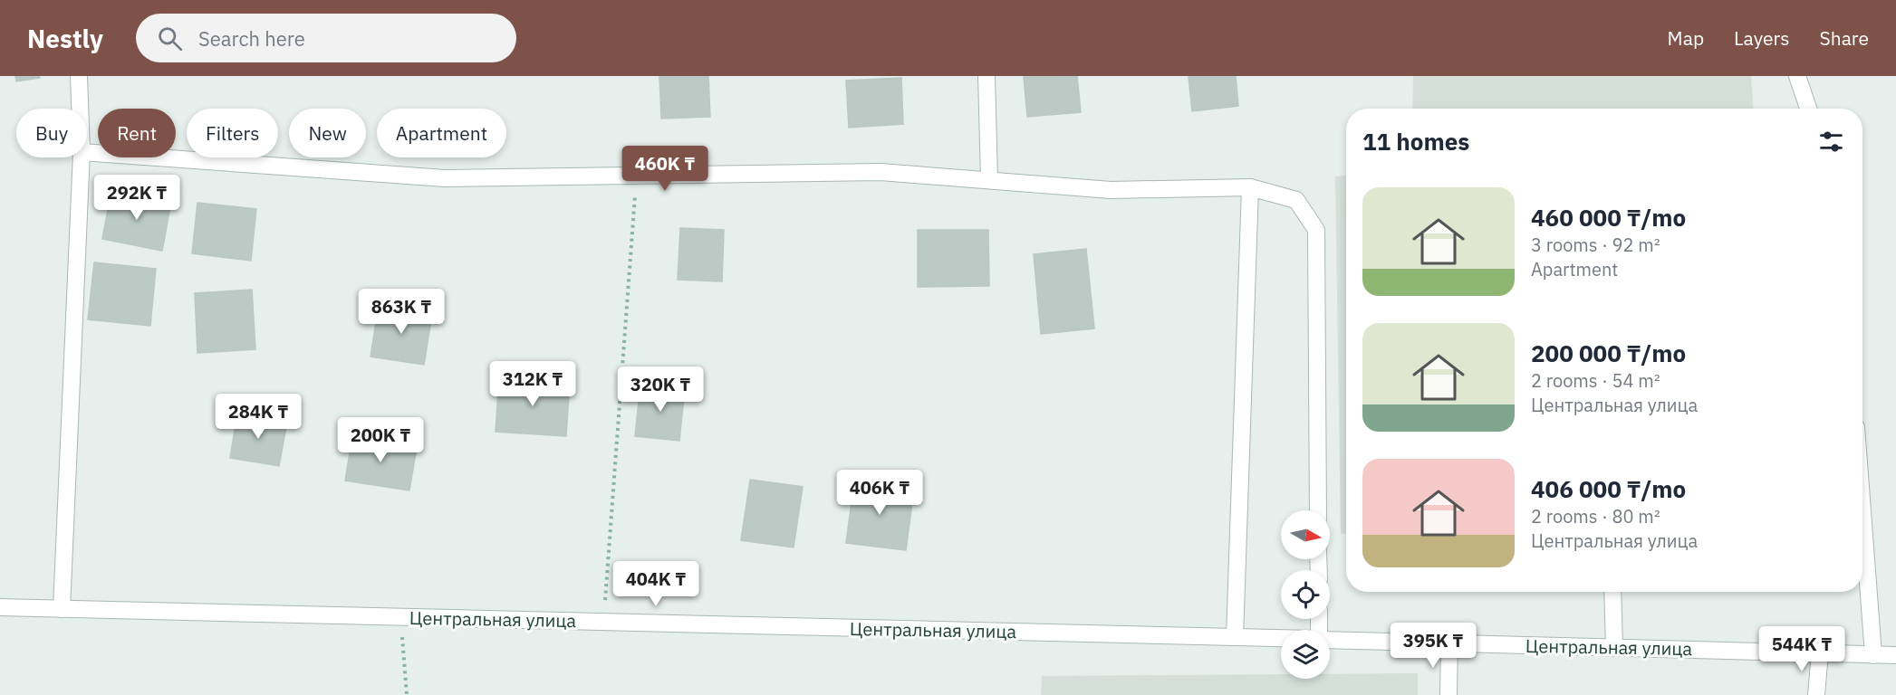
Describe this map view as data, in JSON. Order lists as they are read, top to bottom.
{
  "streets": {
    "street": ["Центральная улица"]
  },
  "north": "right",
  "page": {
    "header": "Nestly",
    "search": "Search here",
    "nav": ["Map", "Layers", "Share"],
    "chip": [
      "Buy",
      "Rent",
      "Filters",
      "New",
      "Apartment"
    ],
    "heading": "11 homes",
    "price": [
      "460K ₸",
      "292K ₸",
      "863K ₸",
      "312K ₸",
      "320K ₸",
      "284K ₸",
      "200K ₸",
      "406K ₸",
      "404K ₸",
      "395K ₸",
      "544K ₸"
    ],
    "list": [
      {
        "name": "460 000 ₸/mo",
        "note": "3 rooms · 92 m² · Apartment"
      },
      {
        "name": "200 000 ₸/mo",
        "note": "2 rooms · 54 m² · Центральная улица"
      },
      {
        "name": "406 000 ₸/mo",
        "note": "2 rooms · 80 m² · Центральная улица"
      }
    ]
  }
}
